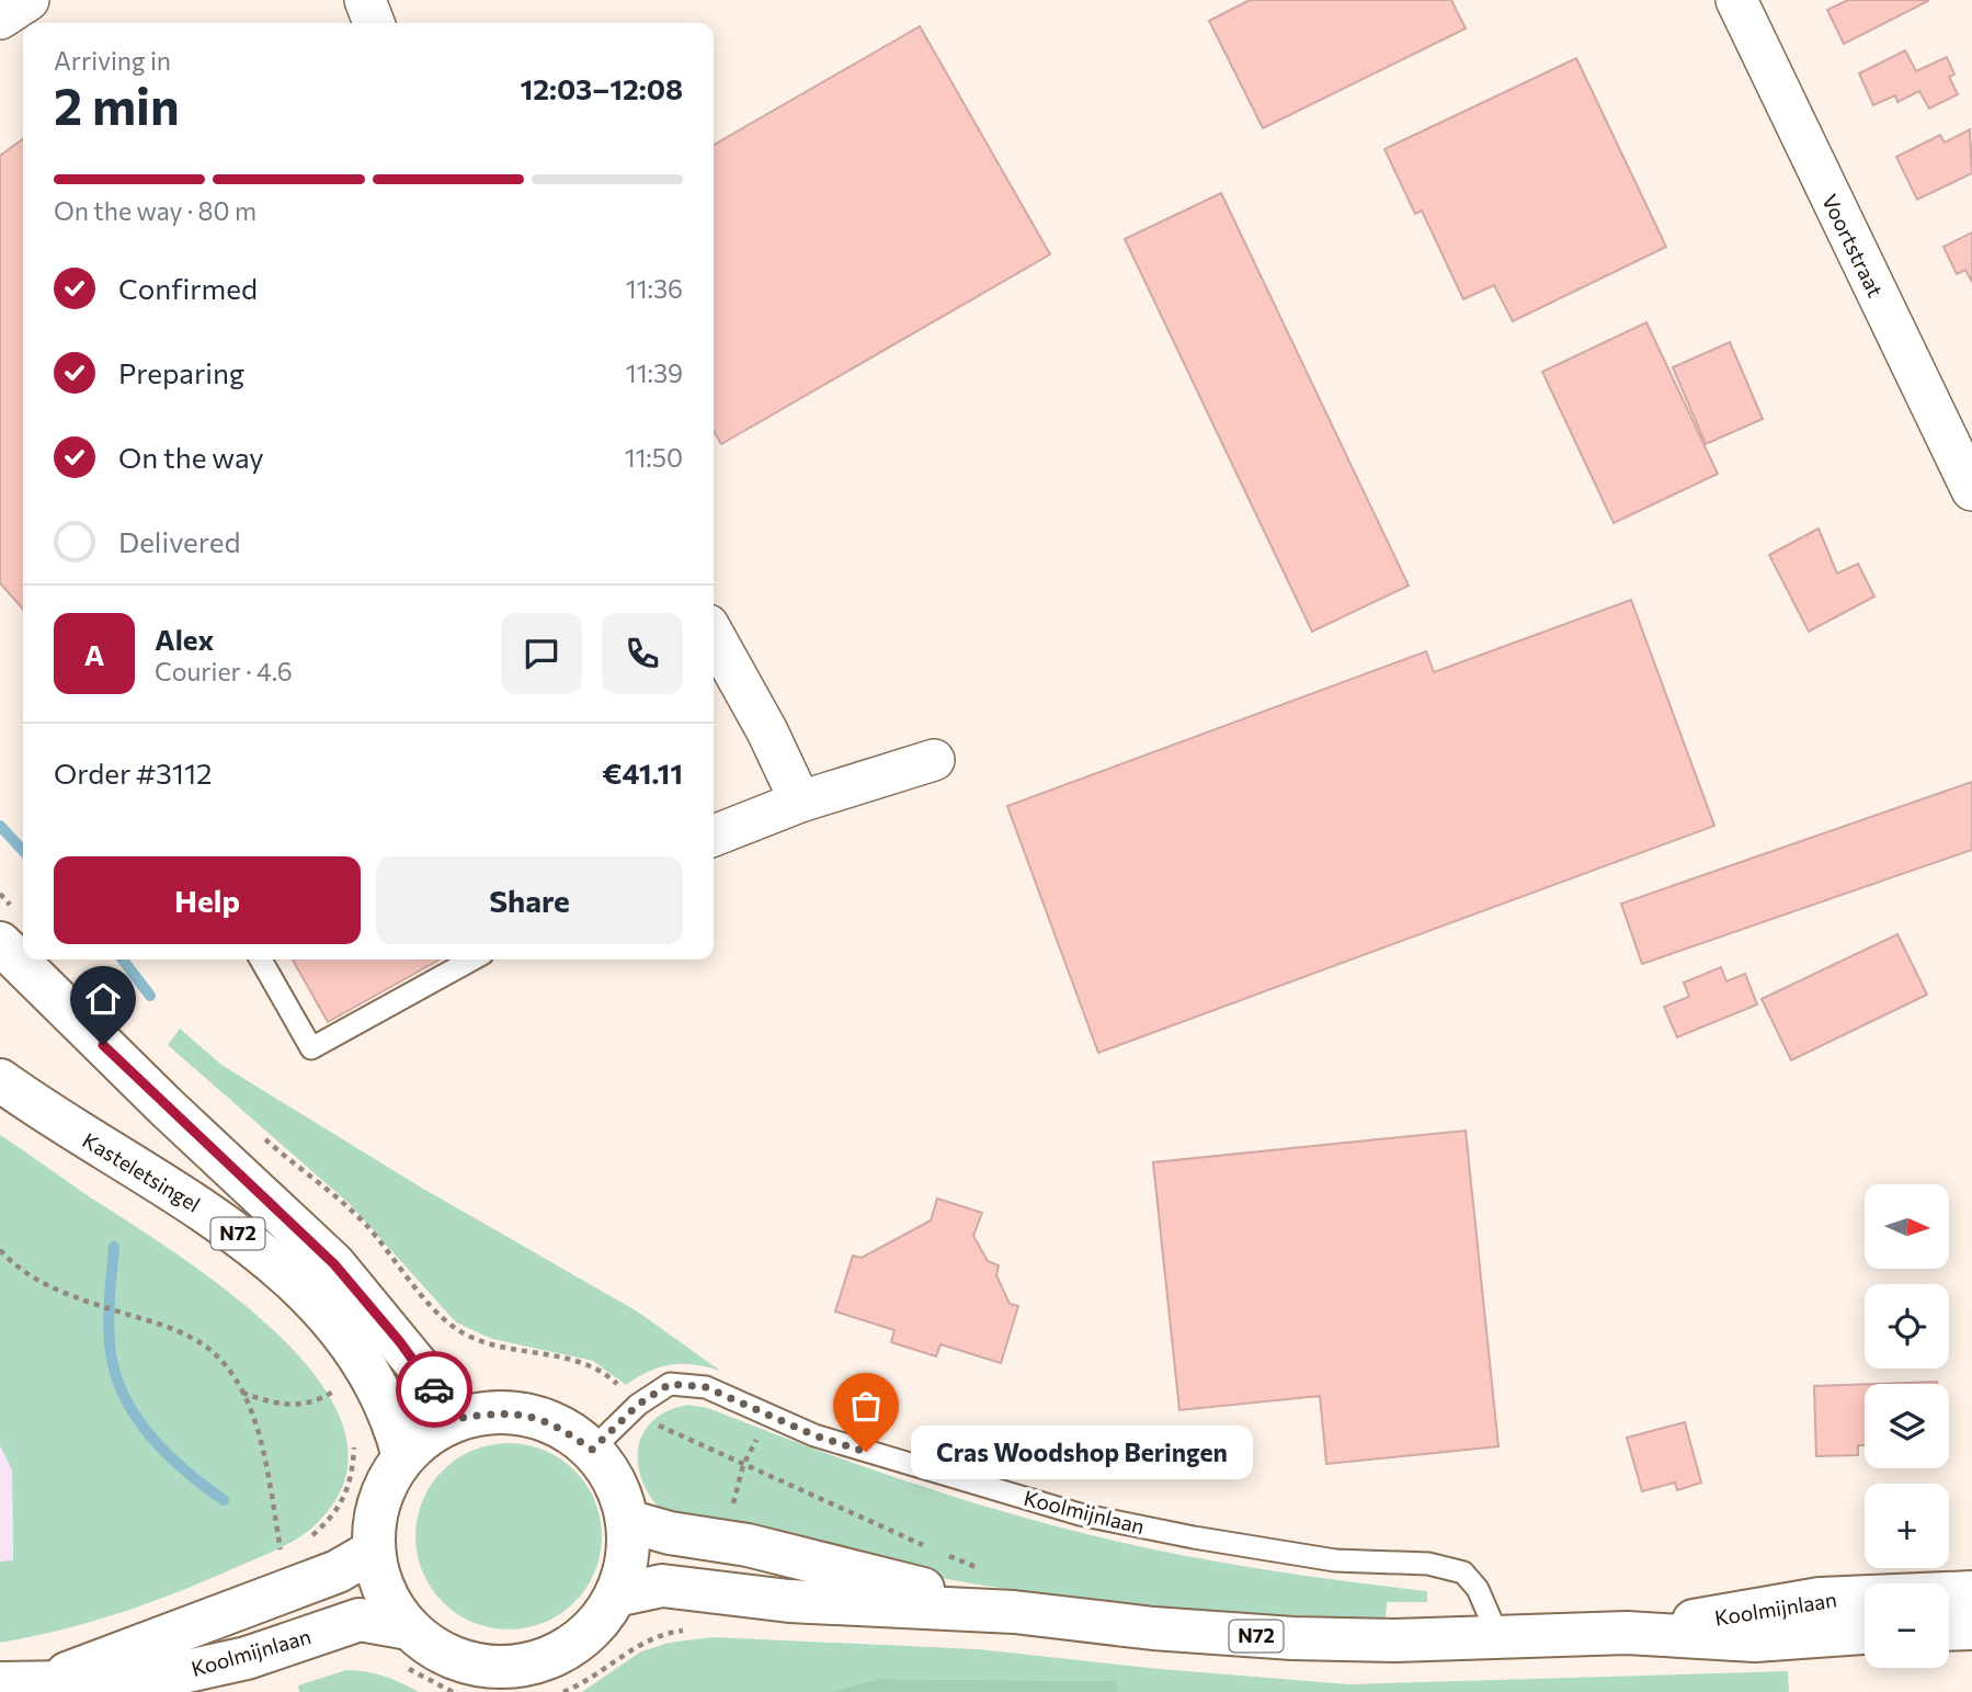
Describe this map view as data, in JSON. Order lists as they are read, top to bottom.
{
  "streets": {
    "main road": ["Kasteletsingel", "N72", "Koolmijnlaan"],
    "street": ["Voortstraat"]
  },
  "crossings": [
    ["Kasteletsingel", "N72"],
    ["Kasteletsingel", "Koolmijnlaan"],
    ["N72", "Koolmijnlaan"]
  ],
  "places": ["Cras Woodshop Beringen"],
  "north": "right",
  "page": {
    "heading": ["2 min", "Arriving in", "12:03–12:08"],
    "panel": [
      "Alex",
      "Courier · 4.6",
      "Order #3112",
      "€41.11"
    ],
    "bar": "On the way · 80 m",
    "list": [
      ["Confirmed", "11:36"],
      ["Preparing", "11:39"],
      ["On the way", "11:50"],
      "Delivered"
    ],
    "round": "A",
    "buttons": ["Help", "Share"],
    "map_buttons": ["+", "−"],
    "bubble": "Cras Woodshop Beringen"
  }
}
